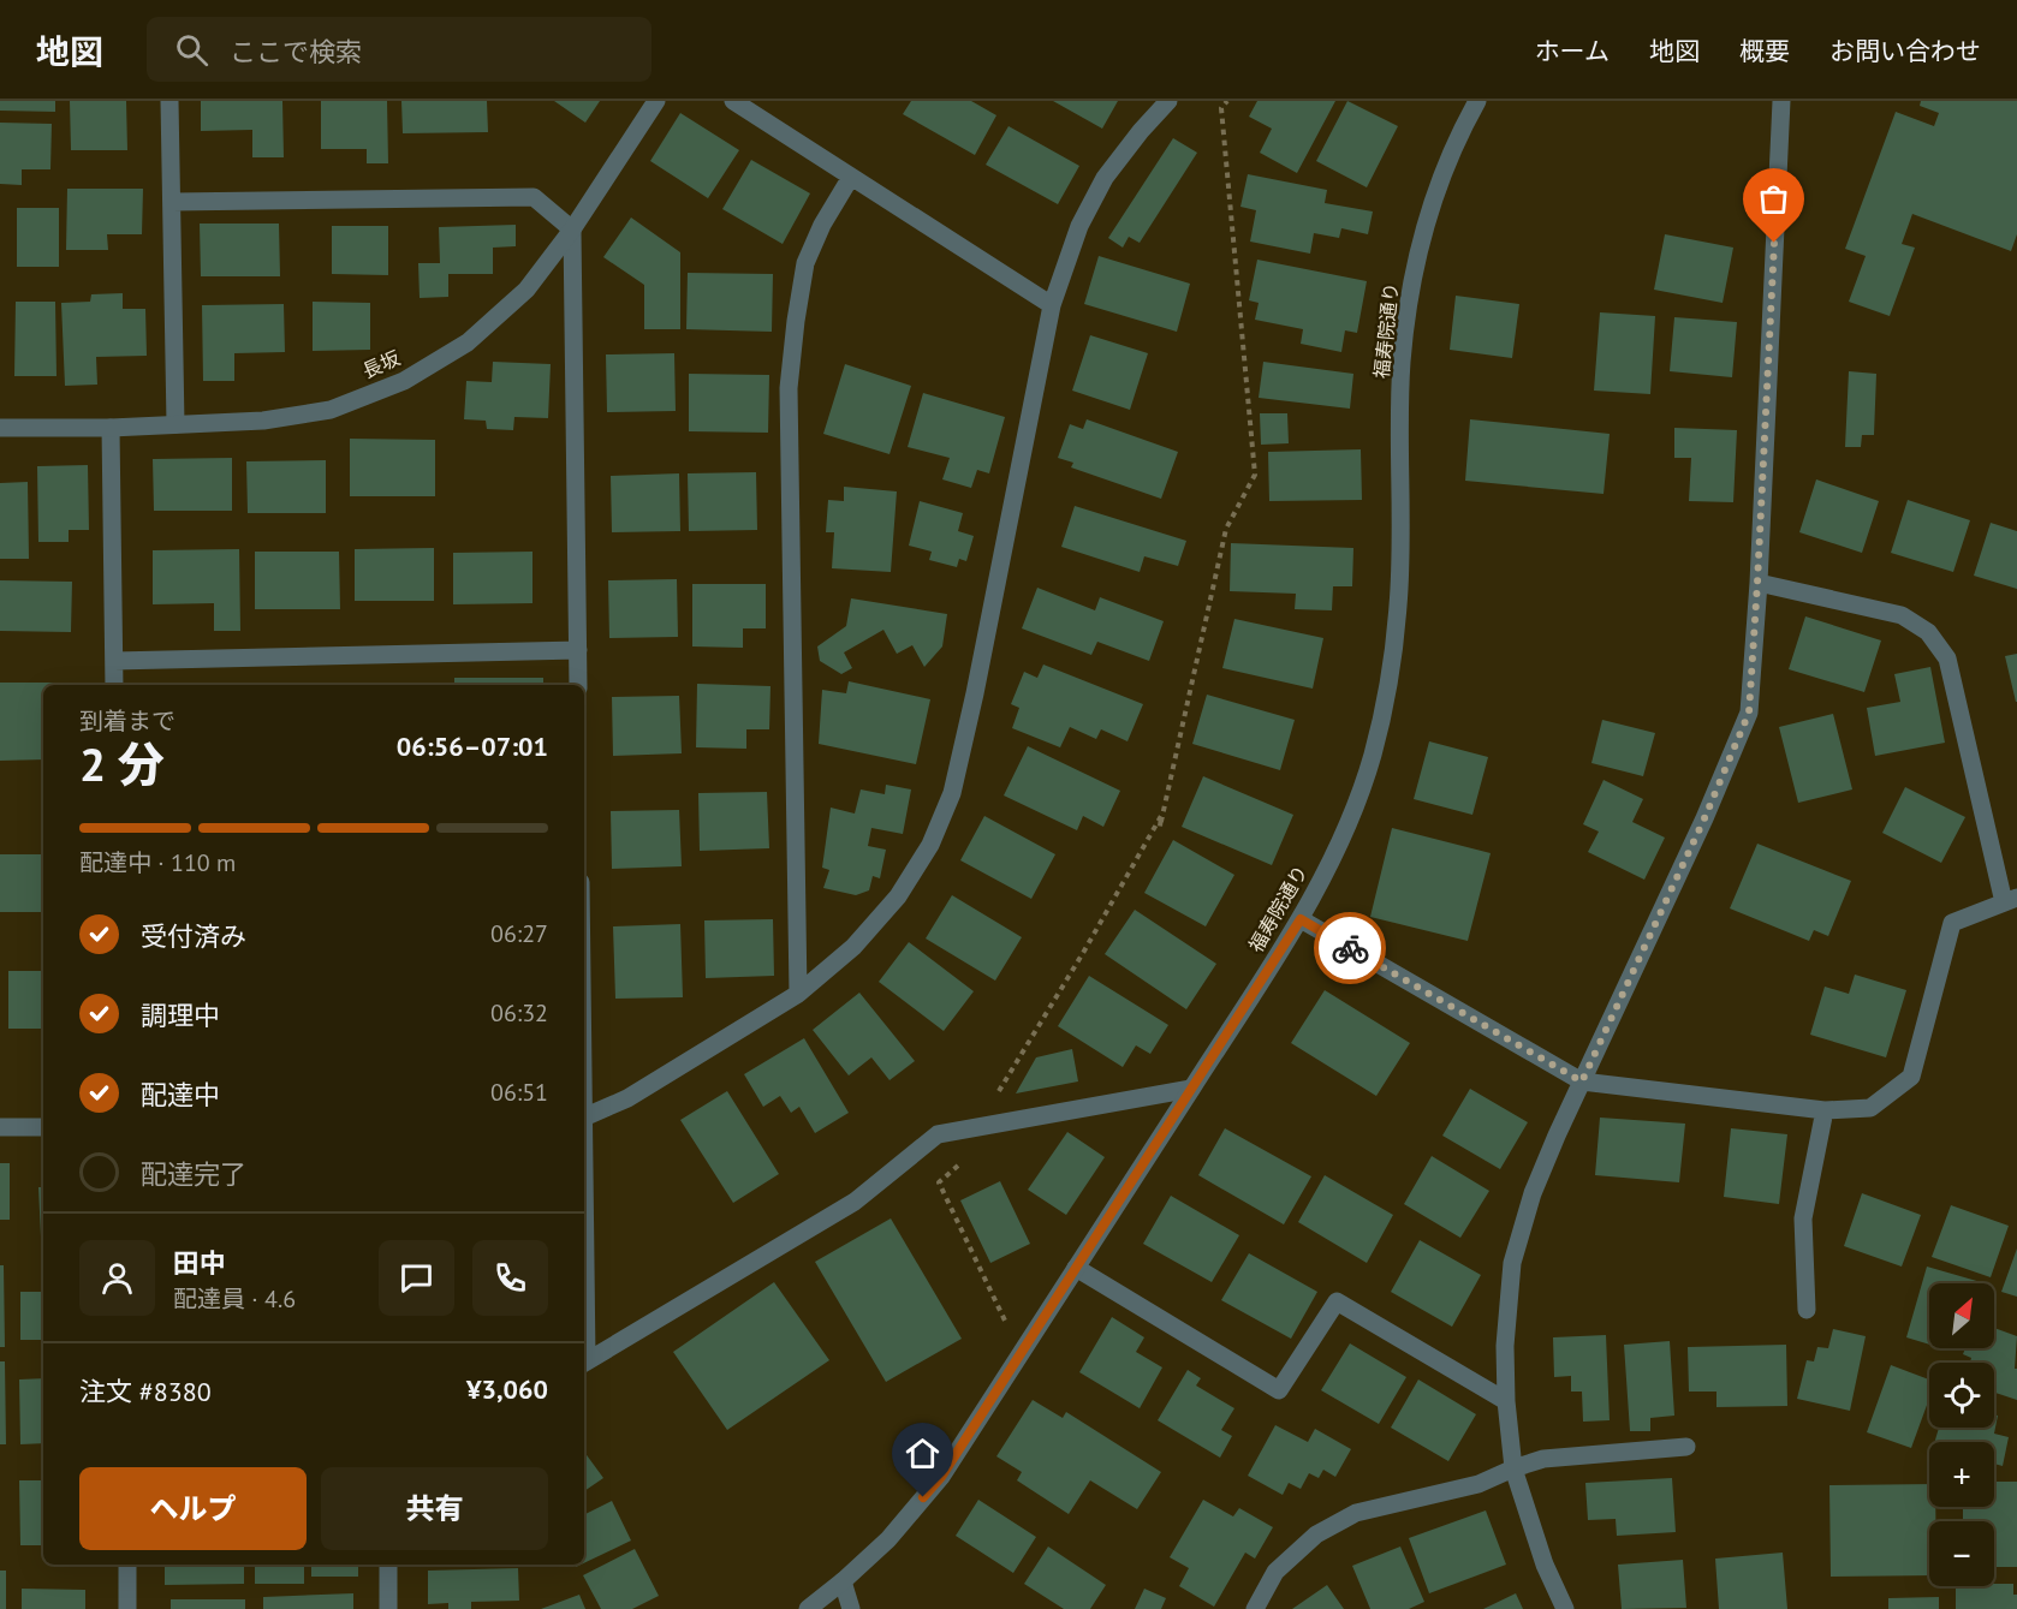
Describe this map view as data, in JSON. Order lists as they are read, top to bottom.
{
  "streets": {
    "street": ["福寿院通り", "長坂"]
  },
  "north": "top right",
  "page": {
    "header": "地図",
    "search": "ここで検索",
    "nav": [
      "ホーム",
      "地図",
      "概要",
      "お問い合わせ"
    ],
    "heading": ["2 分", "到着まで", "06:56–07:01"],
    "panel": [
      "田中",
      "配達員 · 4.6",
      "注文 #8380",
      "¥3,060"
    ],
    "bar": "配達中 · 110 m",
    "list": [
      ["受付済み", "06:27"],
      ["調理中", "06:32"],
      ["配達中", "06:51"],
      "配達完了"
    ],
    "map_buttons": ["+", "−"],
    "buttons": ["ヘルプ", "共有"]
  }
}
